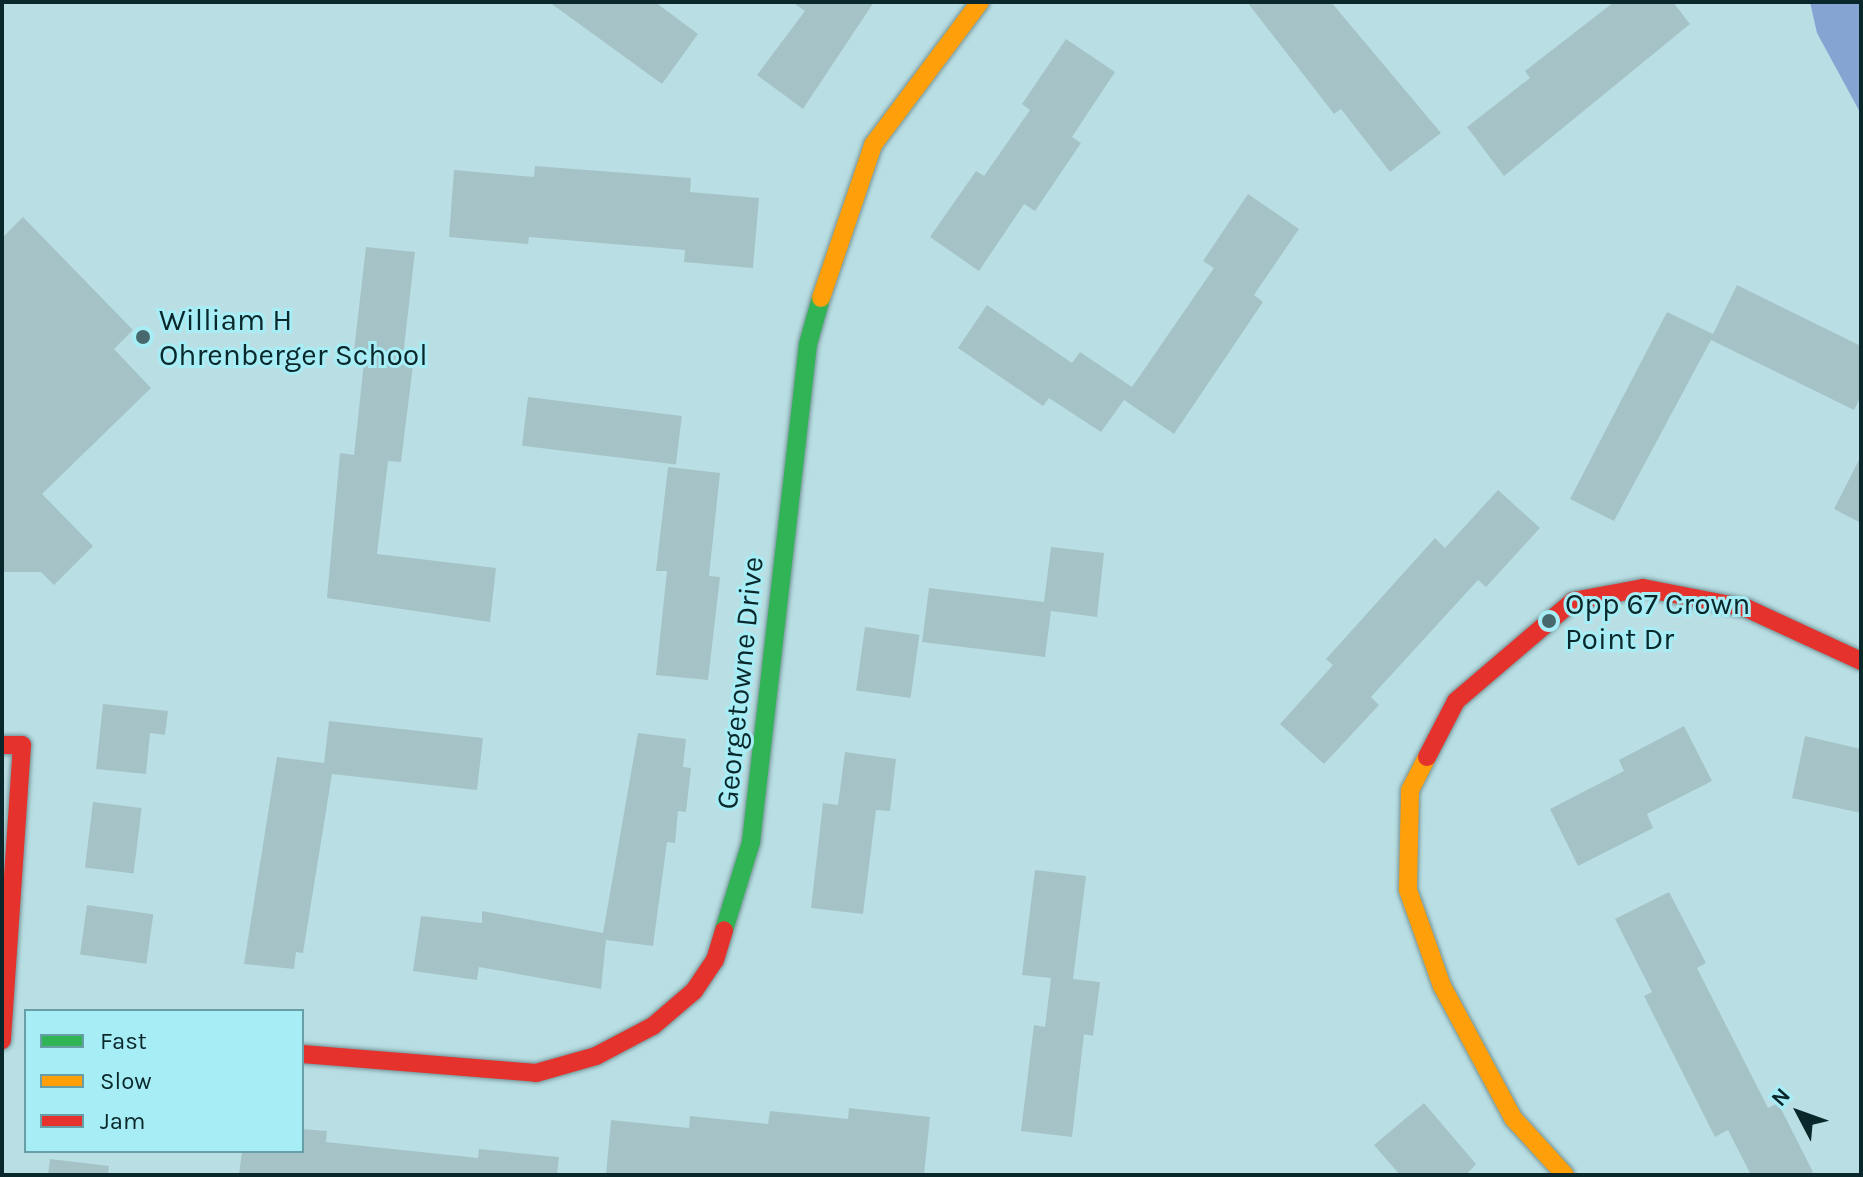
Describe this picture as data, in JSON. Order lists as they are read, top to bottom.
{
  "streets": {
    "street": ["Georgetowne Drive"]
  },
  "places": ["William H Ohrenberger School", "Opp 67 Crown Point Dr"],
  "legend": ["Fast", "Slow", "Jam"],
  "north": "top left"
}
